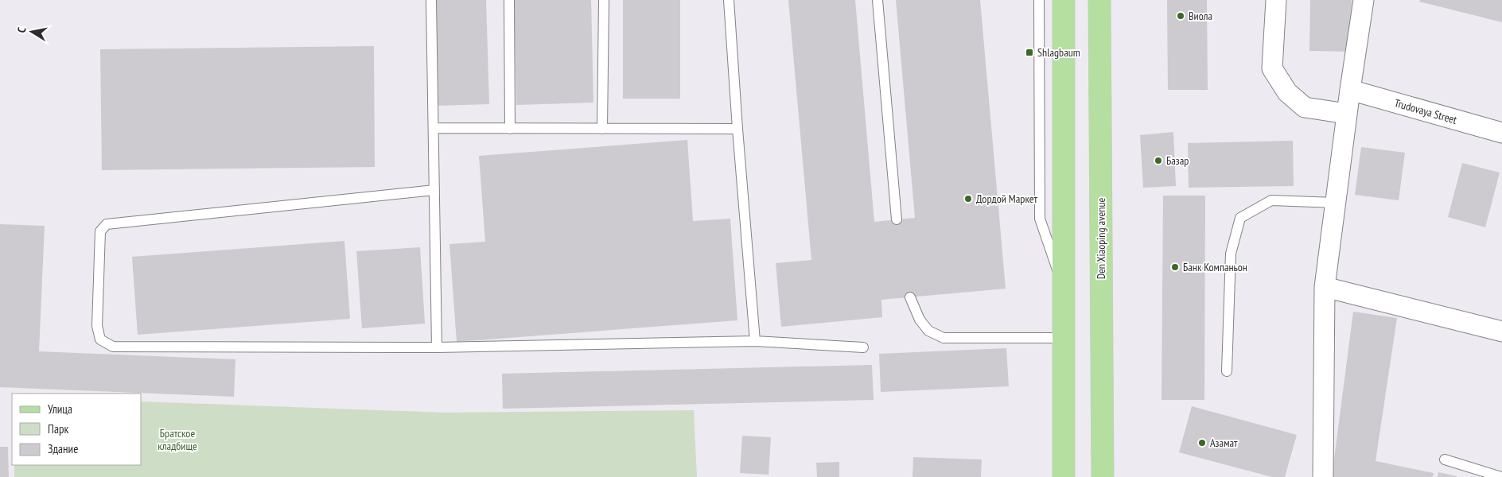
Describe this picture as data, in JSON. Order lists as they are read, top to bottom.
{
  "streets": {
    "main road": ["Den Xiaoping avenue"],
    "street": ["Trudovaya Street"]
  },
  "parks": ["Братское кладбище"],
  "places": {
    "other": [
      "Виола",
      "Базар",
      "Дордой Маркет",
      "Банк Компаньон",
      "Азамат"
    ],
    "transit": ["Shlagbaum"]
  },
  "legend": ["Улица", "Парк", "Здание"],
  "north": "left"
}
